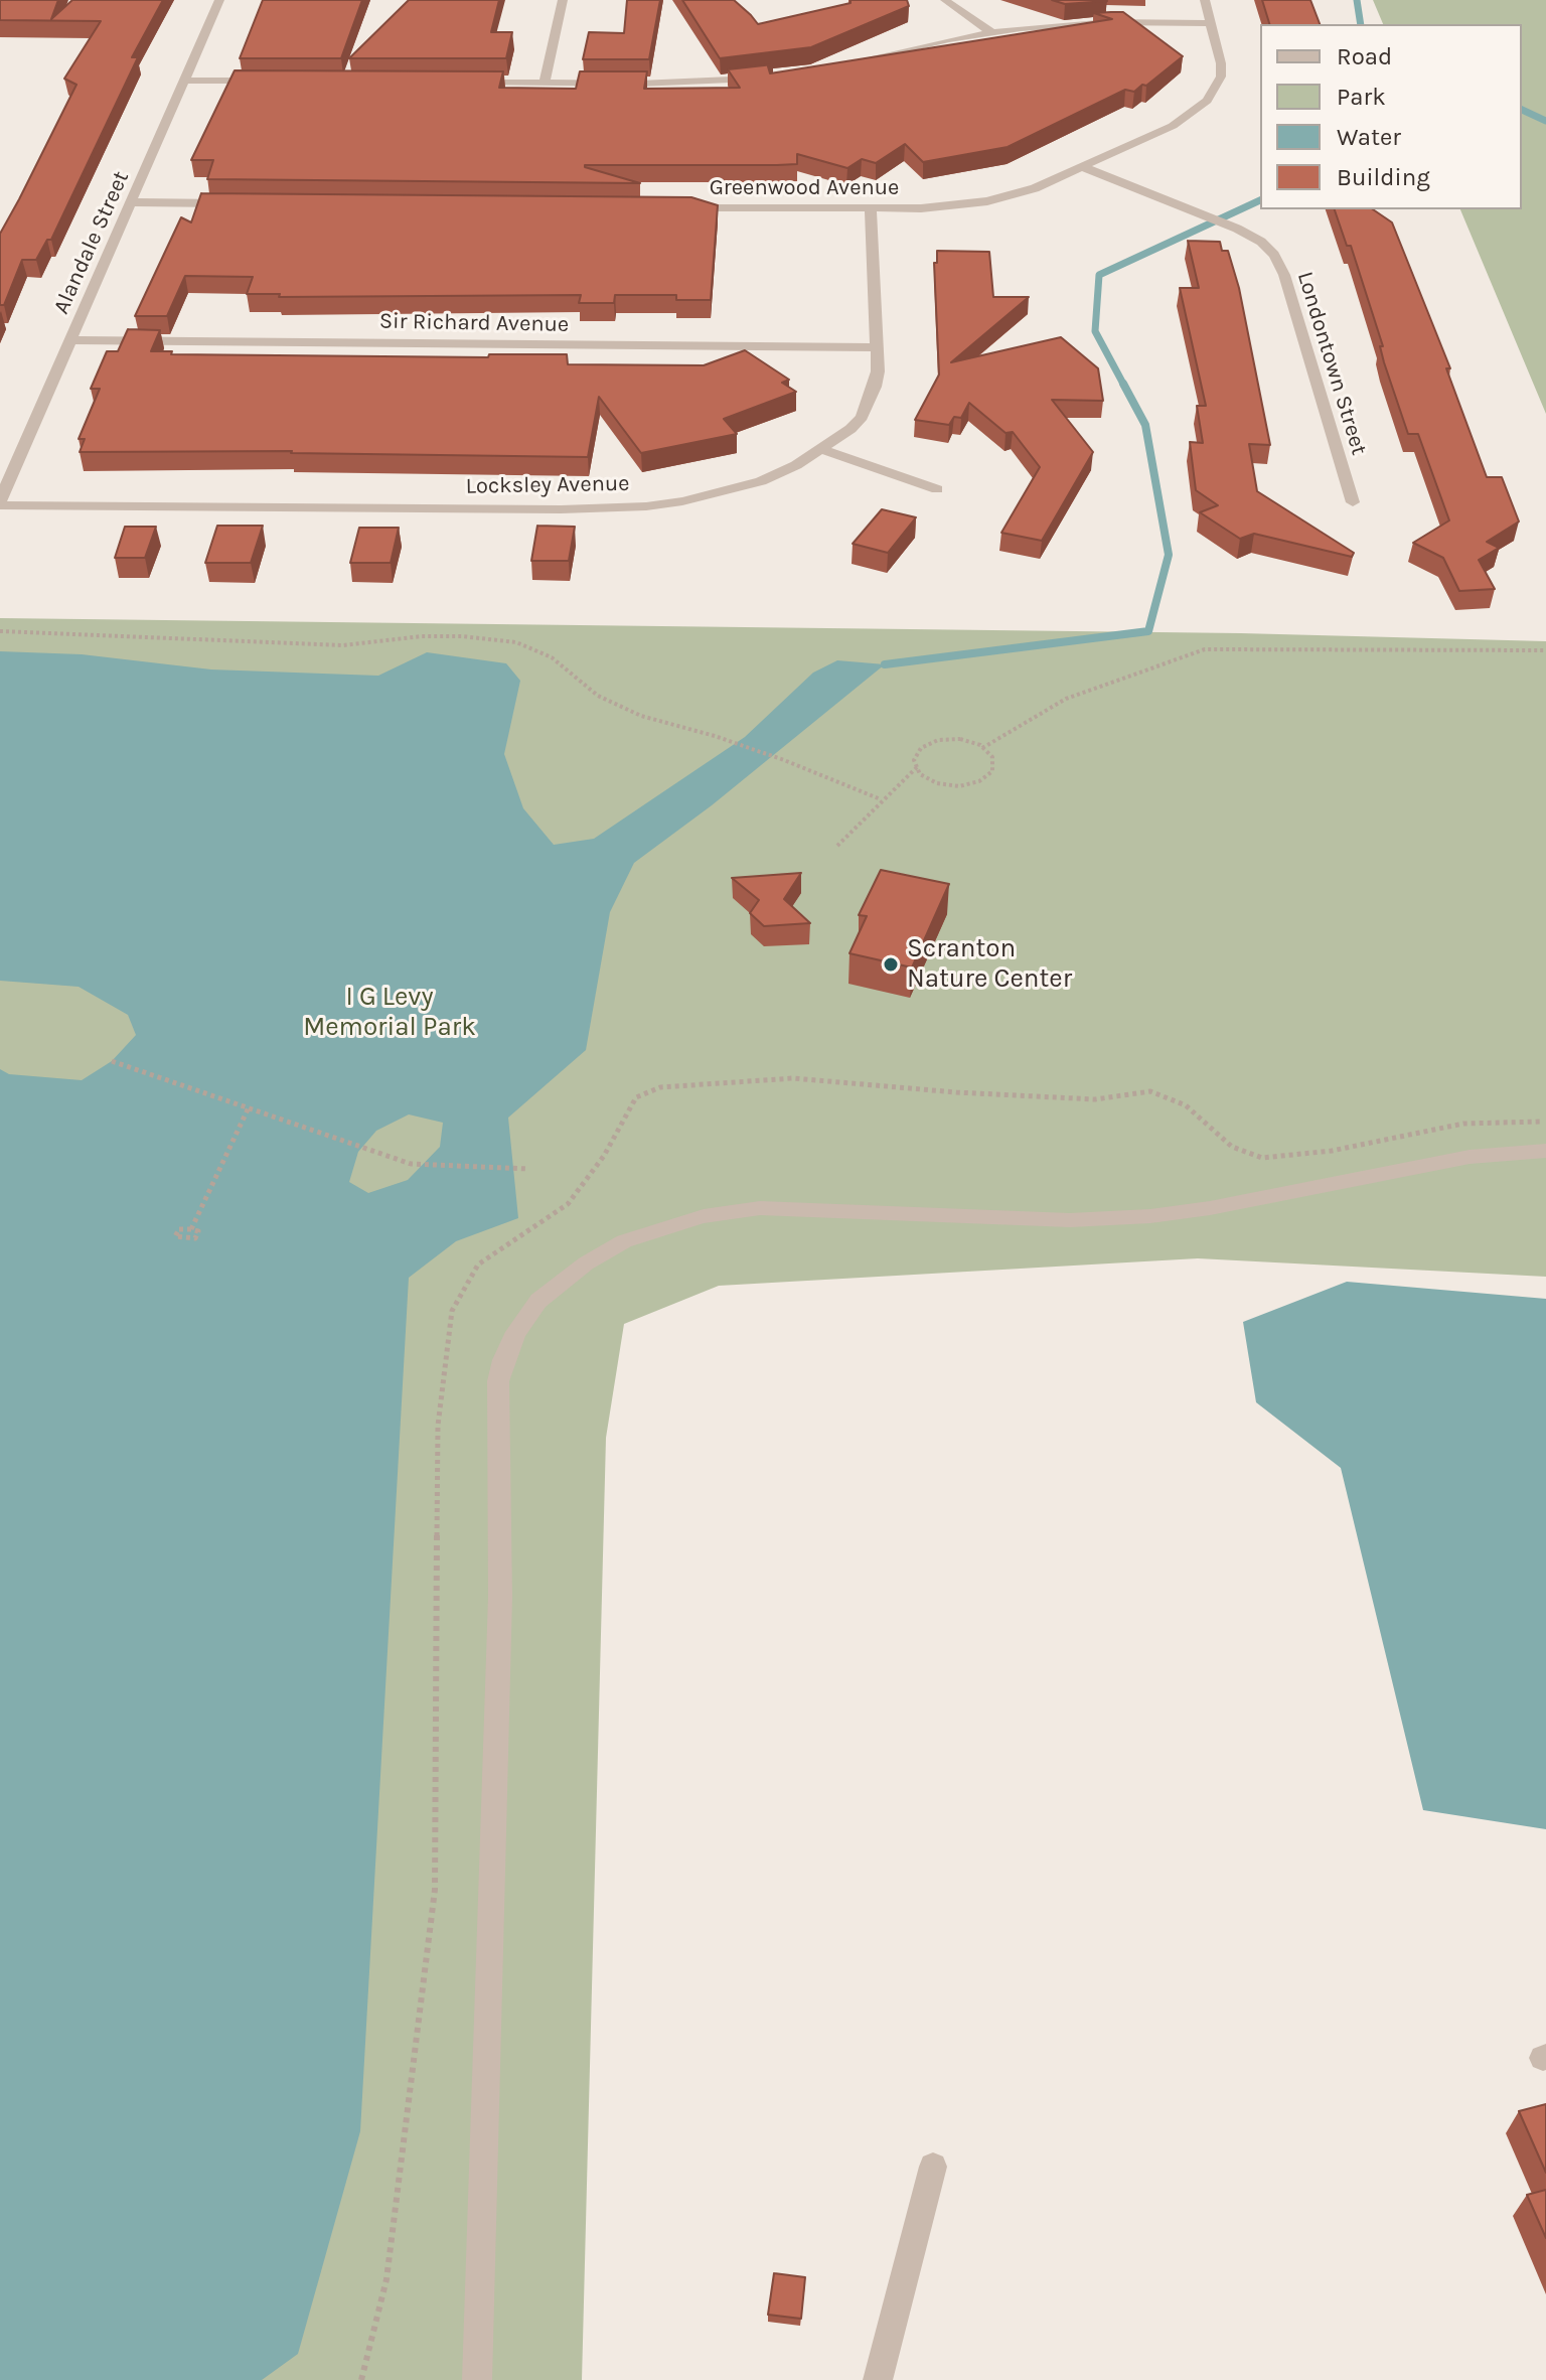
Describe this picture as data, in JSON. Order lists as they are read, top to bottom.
{
  "streets": {
    "street": [
      "Greenwood Avenue",
      "Alandale Street",
      "Sir Richard Avenue",
      "Londontown Street",
      "Locksley Avenue"
    ]
  },
  "crossings": [
    ["Greenwood Avenue", "Londontown Street"],
    ["Greenwood Avenue", "Locksley Avenue"],
    ["Alandale Street", "Sir Richard Avenue"],
    ["Alandale Street", "Locksley Avenue"],
    ["Sir Richard Avenue", "Locksley Avenue"]
  ],
  "parks": ["I G Levy Memorial Park"],
  "places": ["Scranton Nature Center"],
  "legend": [
    "Road",
    "Park",
    "Water",
    "Building"
  ]
}
